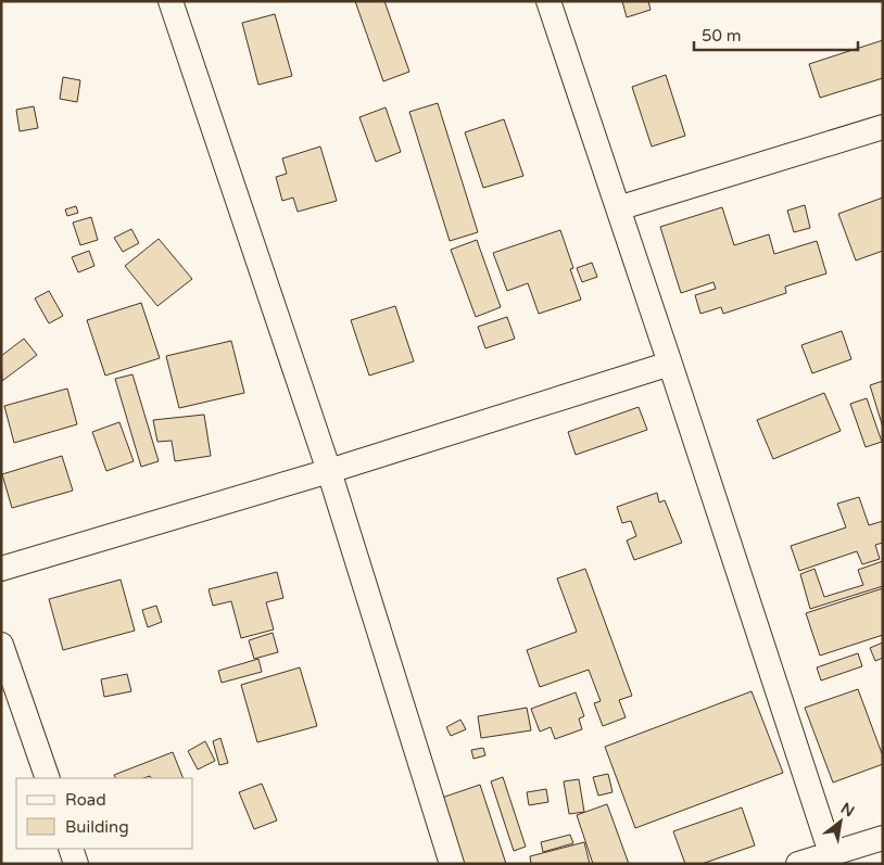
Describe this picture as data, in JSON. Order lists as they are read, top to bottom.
{
  "legend": ["Road", "Building"],
  "scale_bar": "50 m",
  "north": "top right"
}
